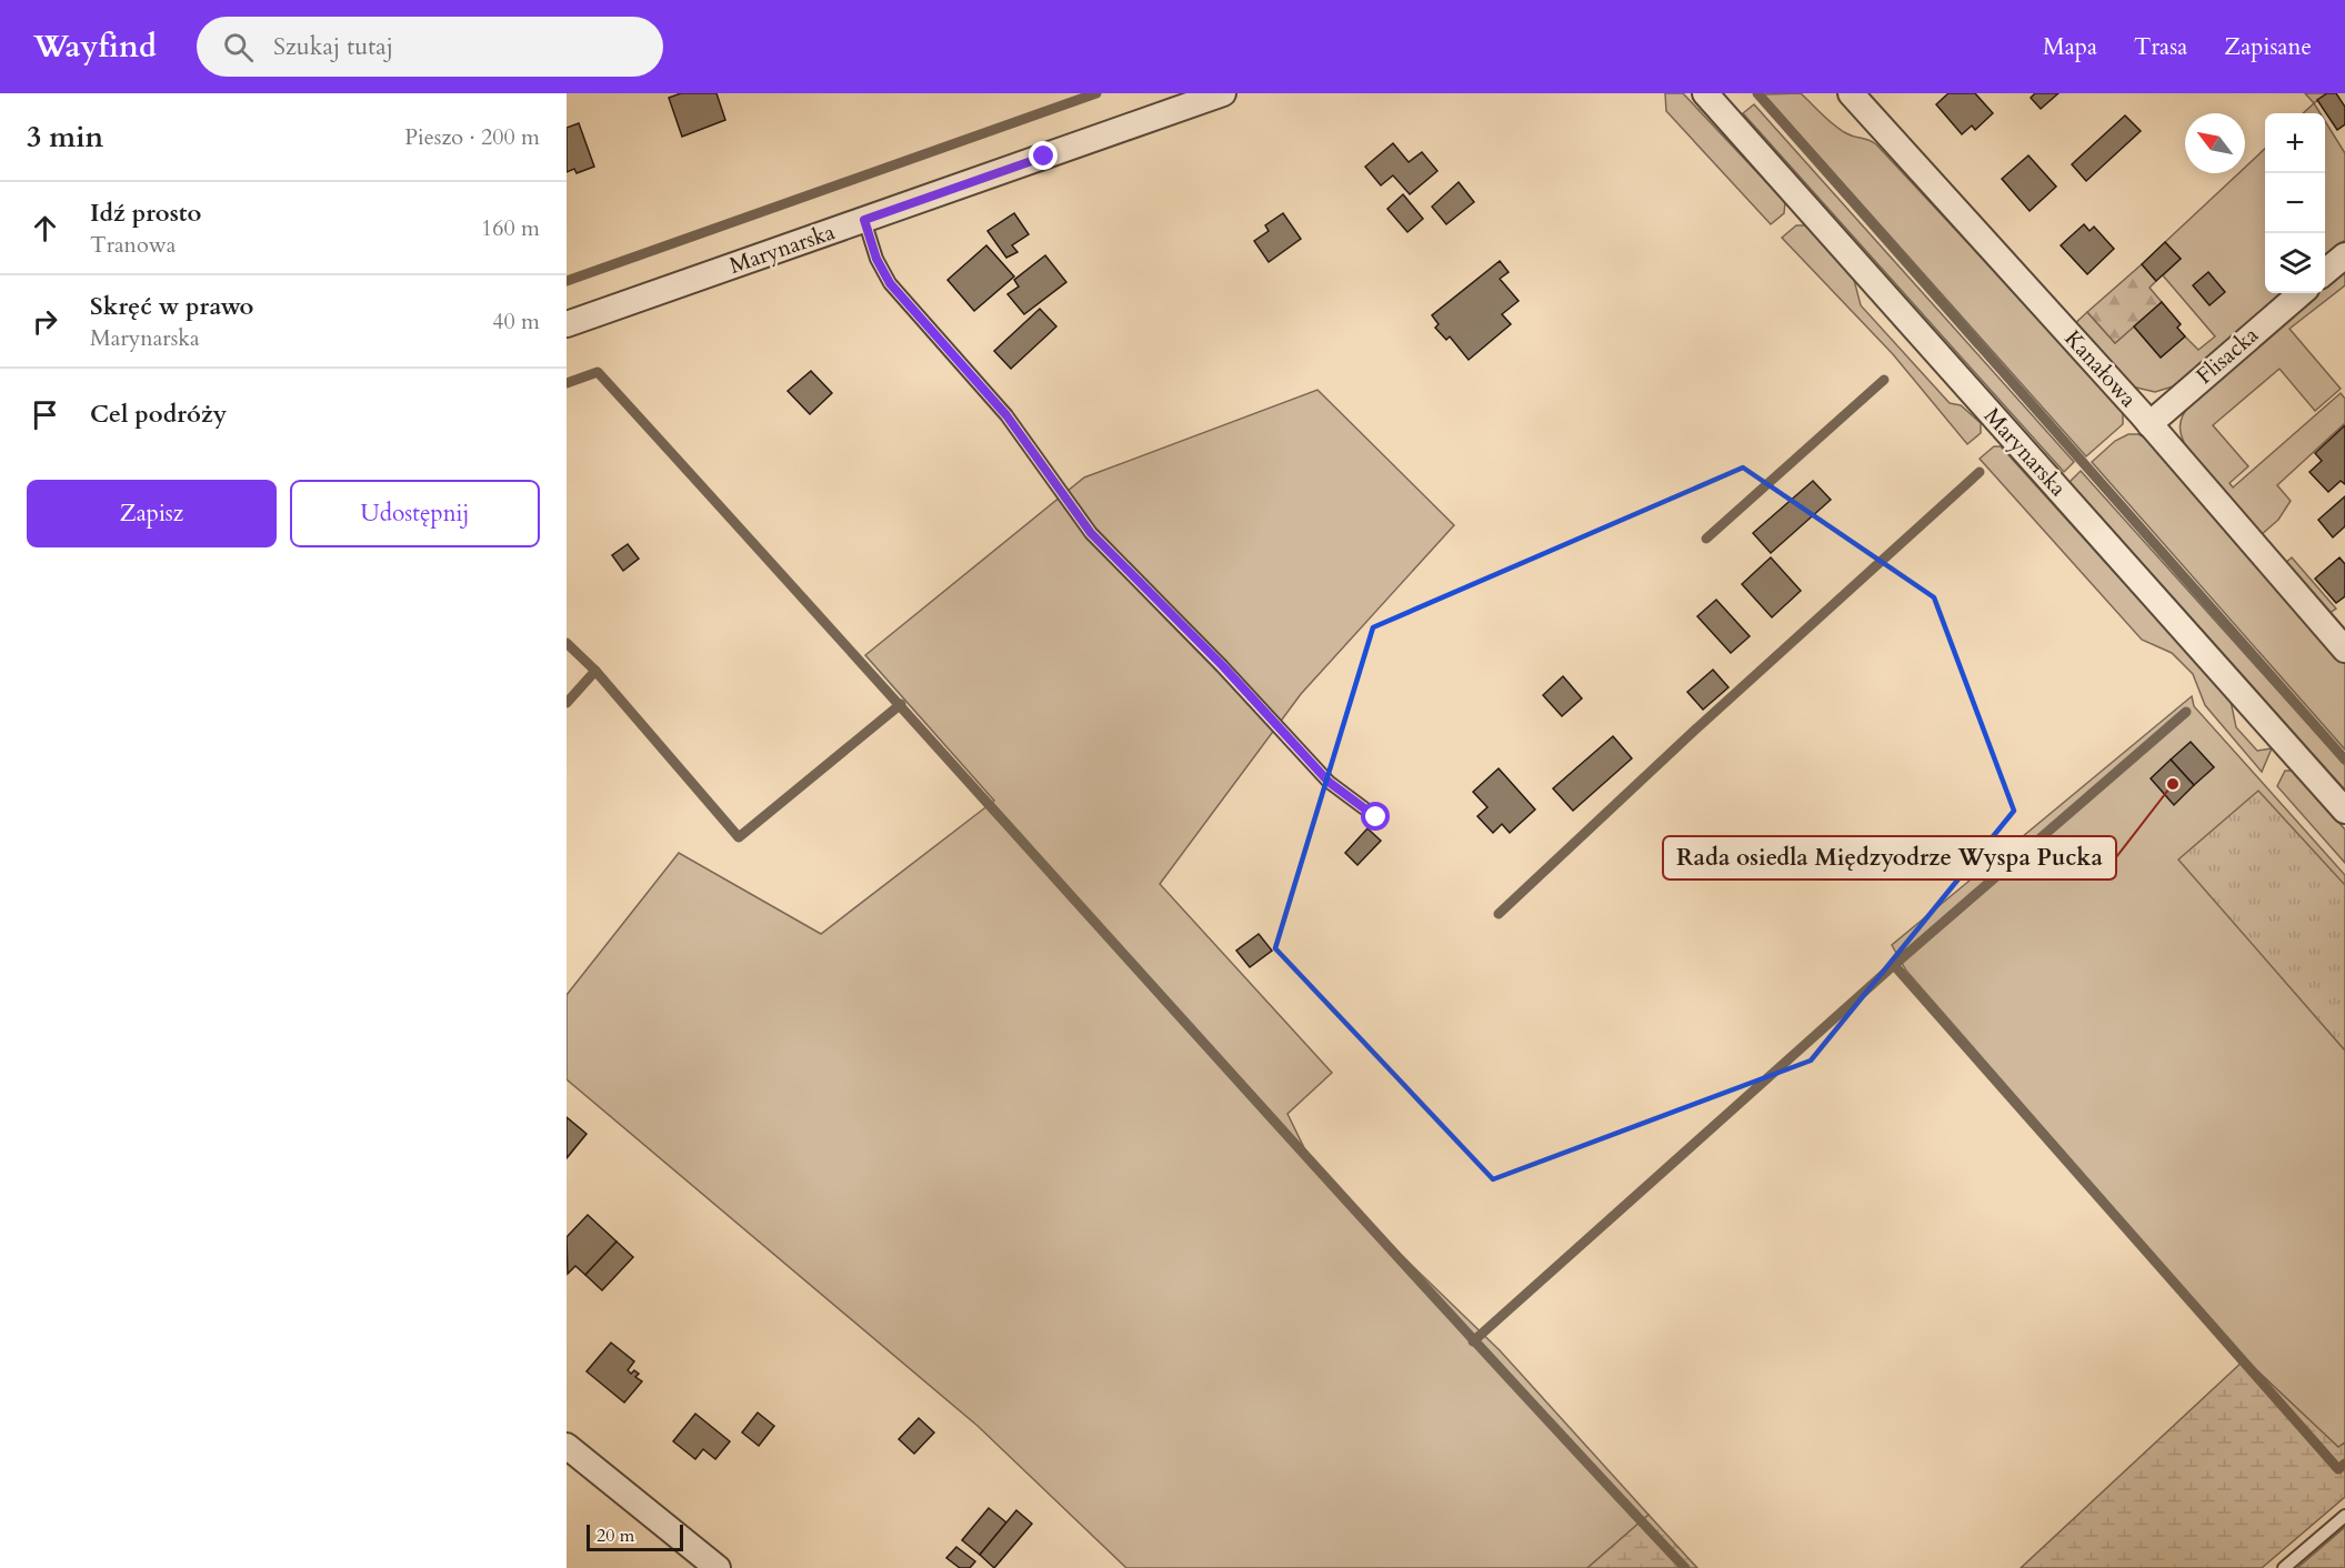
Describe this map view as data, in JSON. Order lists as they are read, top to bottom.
{
  "streets": {
    "street": ["Marynarska", "Flisacka", "Kanałowa"]
  },
  "crossings": [
    ["Flisacka", "Kanałowa"]
  ],
  "places": ["Rada osiedla Międzyodrze Wyspa Pucka"],
  "scale_bar": "20 m",
  "north": "top left",
  "page": {
    "header": "Wayfind",
    "search": "Szukaj tutaj",
    "nav": ["Mapa", "Trasa", "Zapisane"],
    "heading": ["3 min", "Pieszo · 200 m"],
    "map_buttons": ["+", "−"],
    "list": [
      ["Idź prosto", "Tranowa", "160 m"],
      ["Skręć w prawo", "Marynarska", "40 m"],
      "Cel podróży"
    ],
    "buttons": ["Zapisz", "Udostępnij"],
    "scale": "20 m"
  }
}
